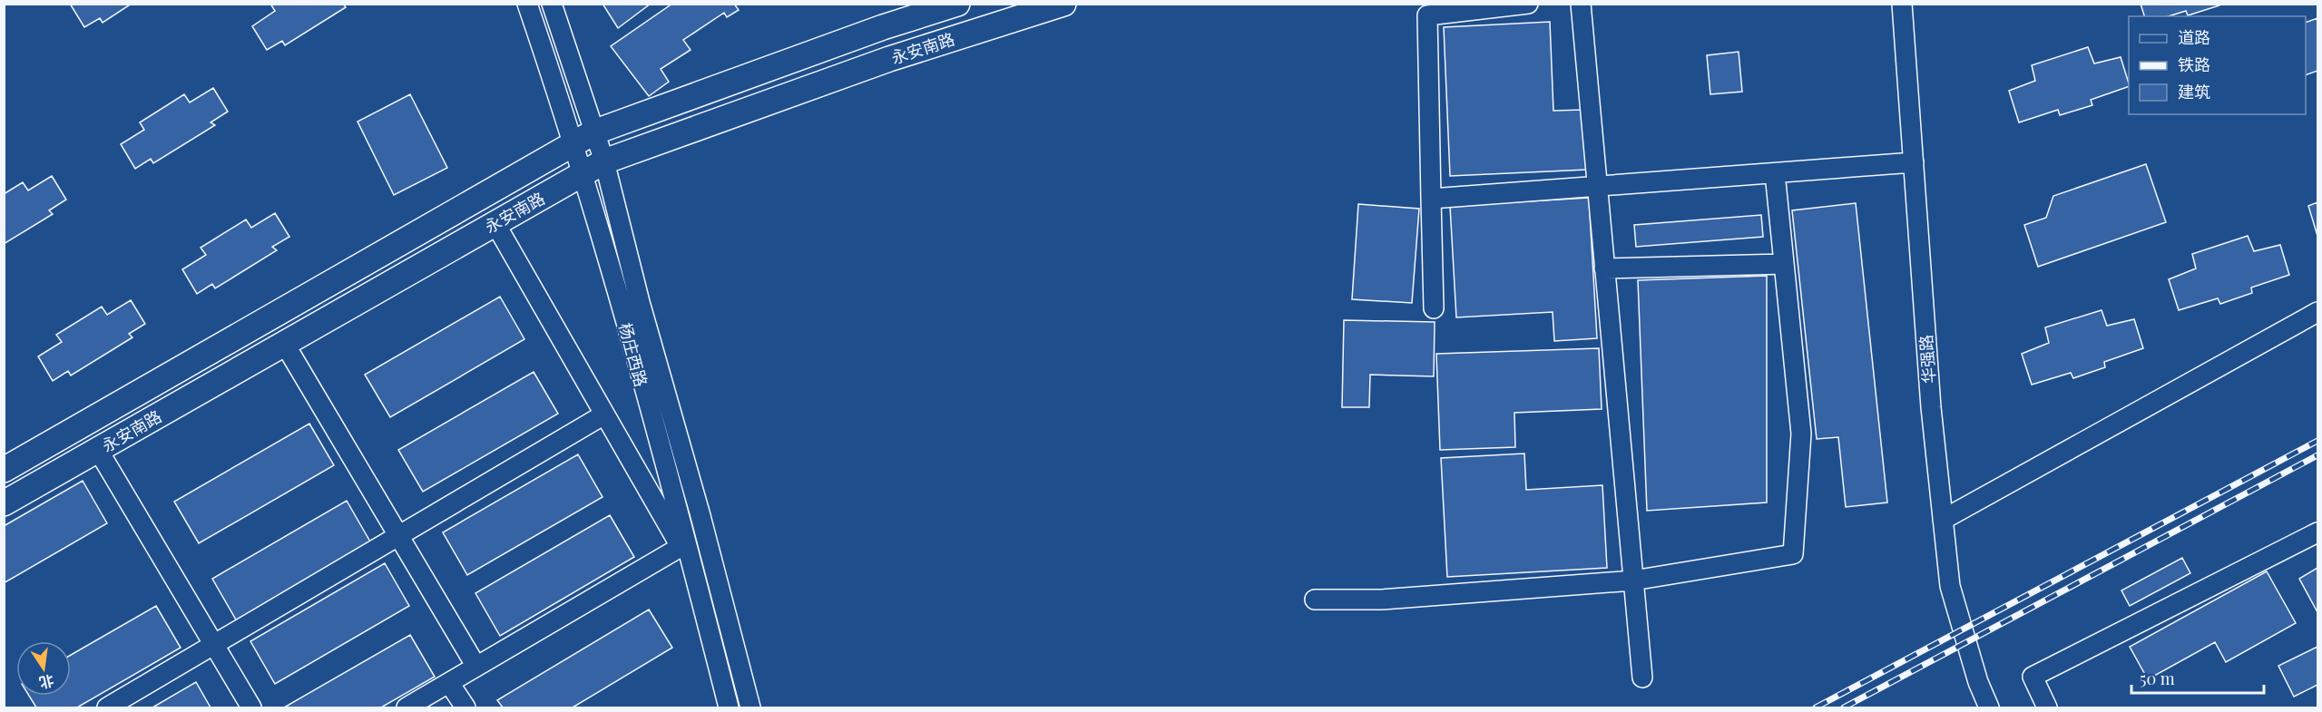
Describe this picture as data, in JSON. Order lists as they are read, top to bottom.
{
  "streets": {
    "main road": ["永安南路"],
    "street": ["杨庄西路", "华强路"]
  },
  "crossings": [
    ["永安南路", "杨庄西路"]
  ],
  "legend": ["道路", "铁路", "建筑"],
  "scale_bar": "50 m",
  "north": "bottom"
}
